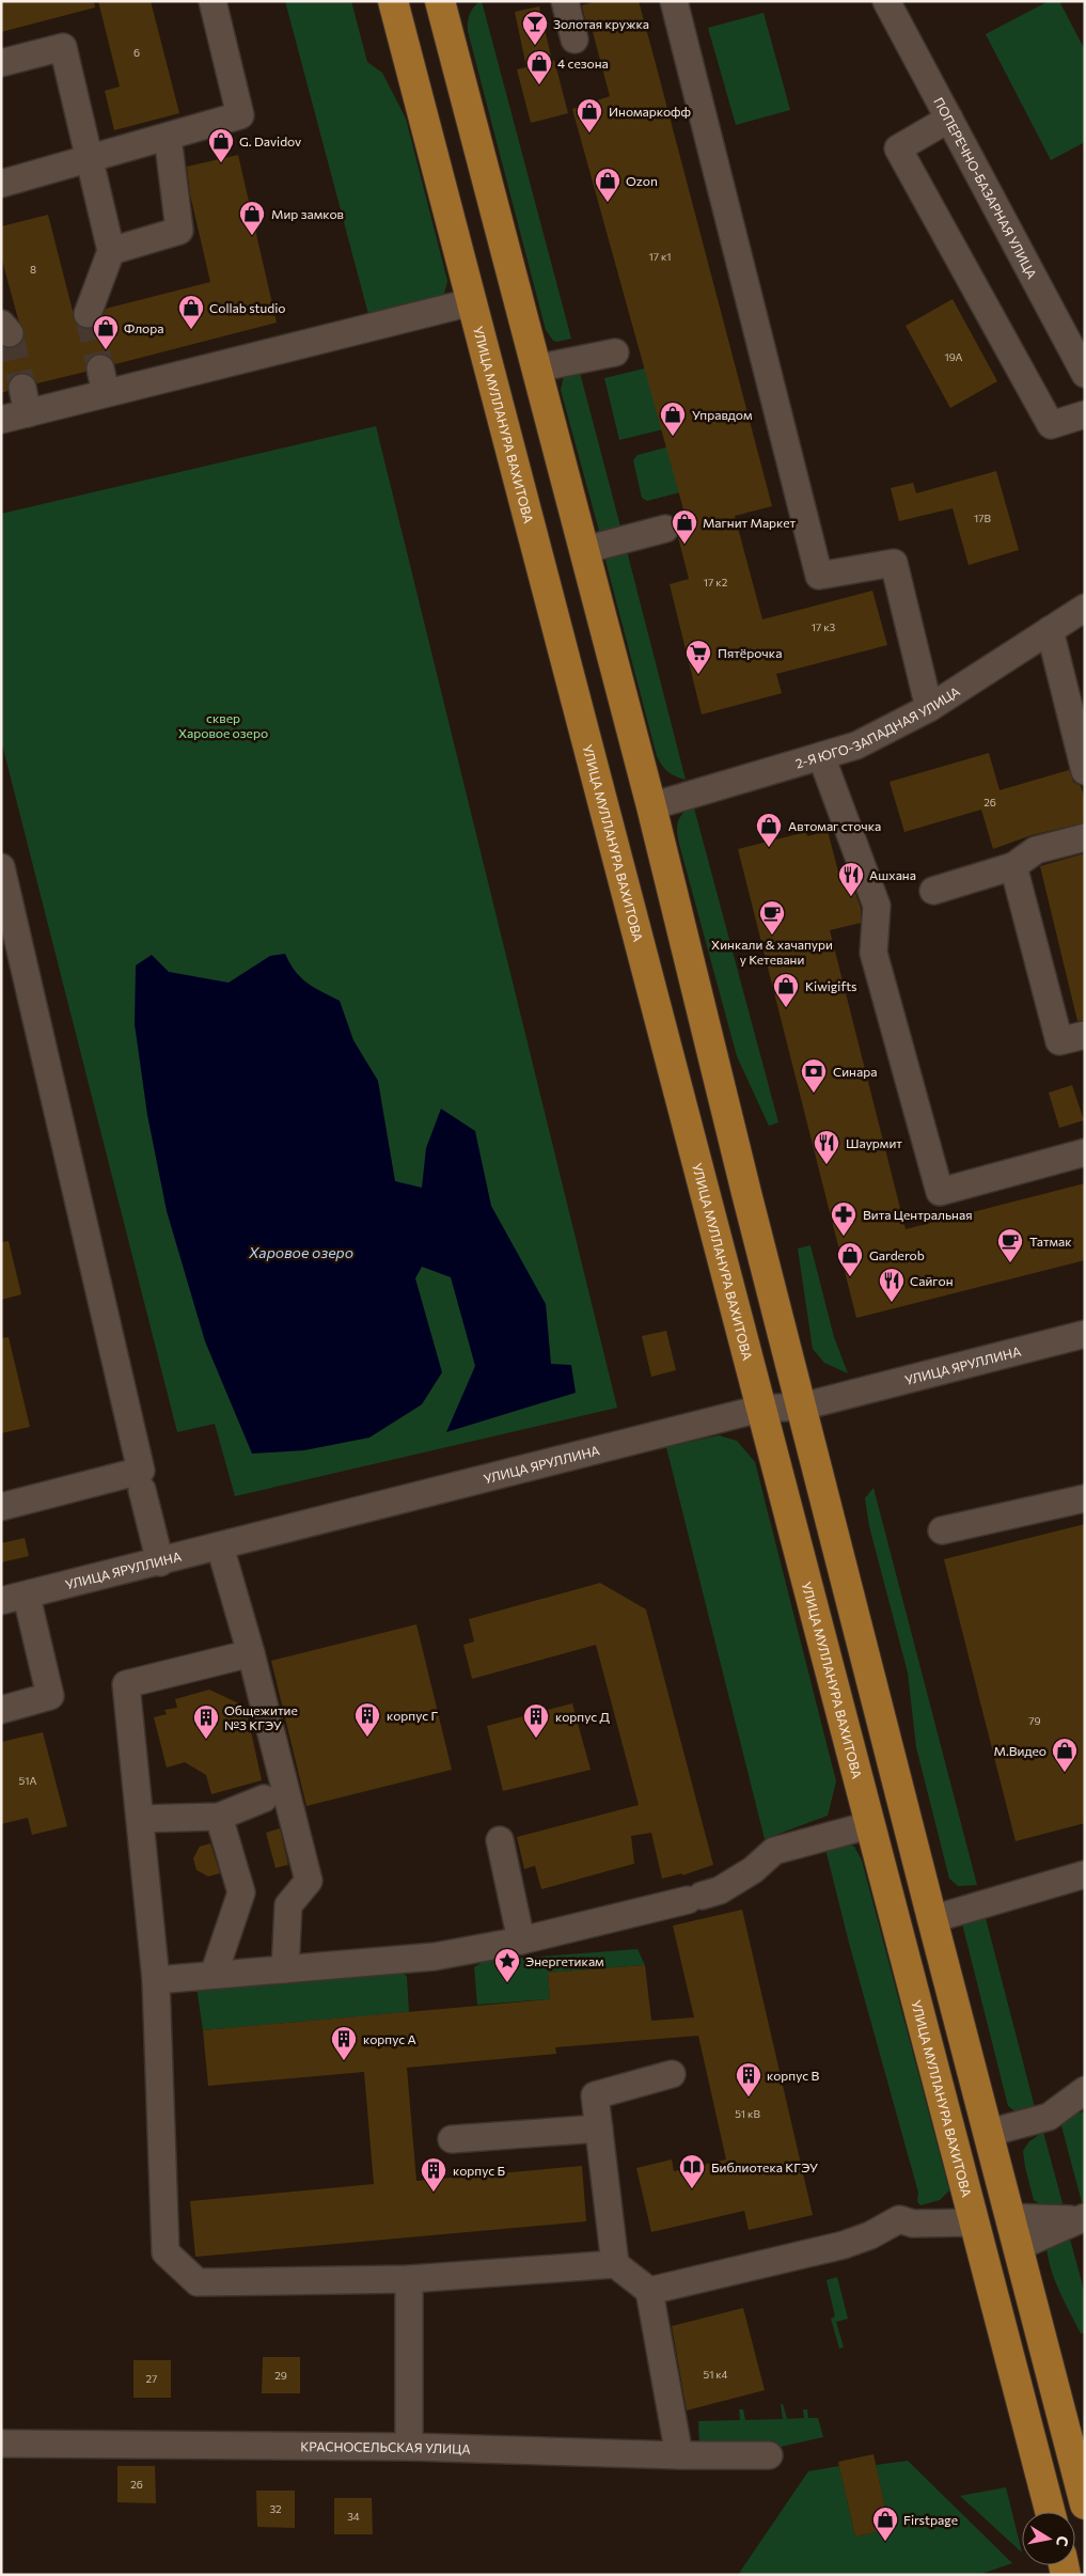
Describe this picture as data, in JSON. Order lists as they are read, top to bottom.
{
  "streets": {
    "main road": ["УЛИЦА МУЛЛАНУРА ВАХИТОВА"],
    "street": [
      "ПОПЕРЕЧНО-БАЗАРНАЯ УЛИЦА",
      "2-Я ЮГО-ЗАПАДНАЯ УЛИЦА",
      "УЛИЦА ЯРУЛЛИНА",
      "КРАСНОСЕЛЬСКАЯ УЛИЦА"
    ]
  },
  "crossings": [
    ["УЛИЦА МУЛЛАНУРА ВАХИТОВА", "УЛИЦА ЯРУЛЛИНА"]
  ],
  "water": ["Харовое озеро"],
  "parks": ["сквер Харовое озеро"],
  "places": {
    "bar": ["Золотая кружка"],
    "shop": [
      "4 сезона",
      "Иномаркофф",
      "G. Davidov",
      "Ozon",
      "Мир замков",
      "Collab studio",
      "Флора",
      "Управдом",
      "Магнит Маркет",
      "Автомаг сточка",
      "Kiwigifts",
      "Garderob",
      "М.Видео",
      "Firstpage"
    ],
    "supermarket": ["Пятёрочка"],
    "restaurant": ["Ашхана", "Шаурмит", "Сайгон"],
    "cafe": ["Хинкали & хачапури у Кетевани", "Татмак"],
    "bank": ["Синара"],
    "pharmacy": ["Вита Центральная"],
    "building": [
      "корпус Г",
      "корпус Д",
      "Общежитие №3 КГЭУ",
      "корпус А",
      "корпус В",
      "корпус Б"
    ],
    "place": ["Энергетикам"],
    "library": ["Библиотека КГЭУ"]
  },
  "house_numbers": [
    "6",
    "17 к1",
    "8",
    "19А",
    "17В",
    "17 к2",
    "17 к3",
    "26",
    "79",
    "51А",
    "51 кВ",
    "51 к4",
    "29",
    "27",
    "26",
    "32",
    "34"
  ],
  "north": "right"
}
